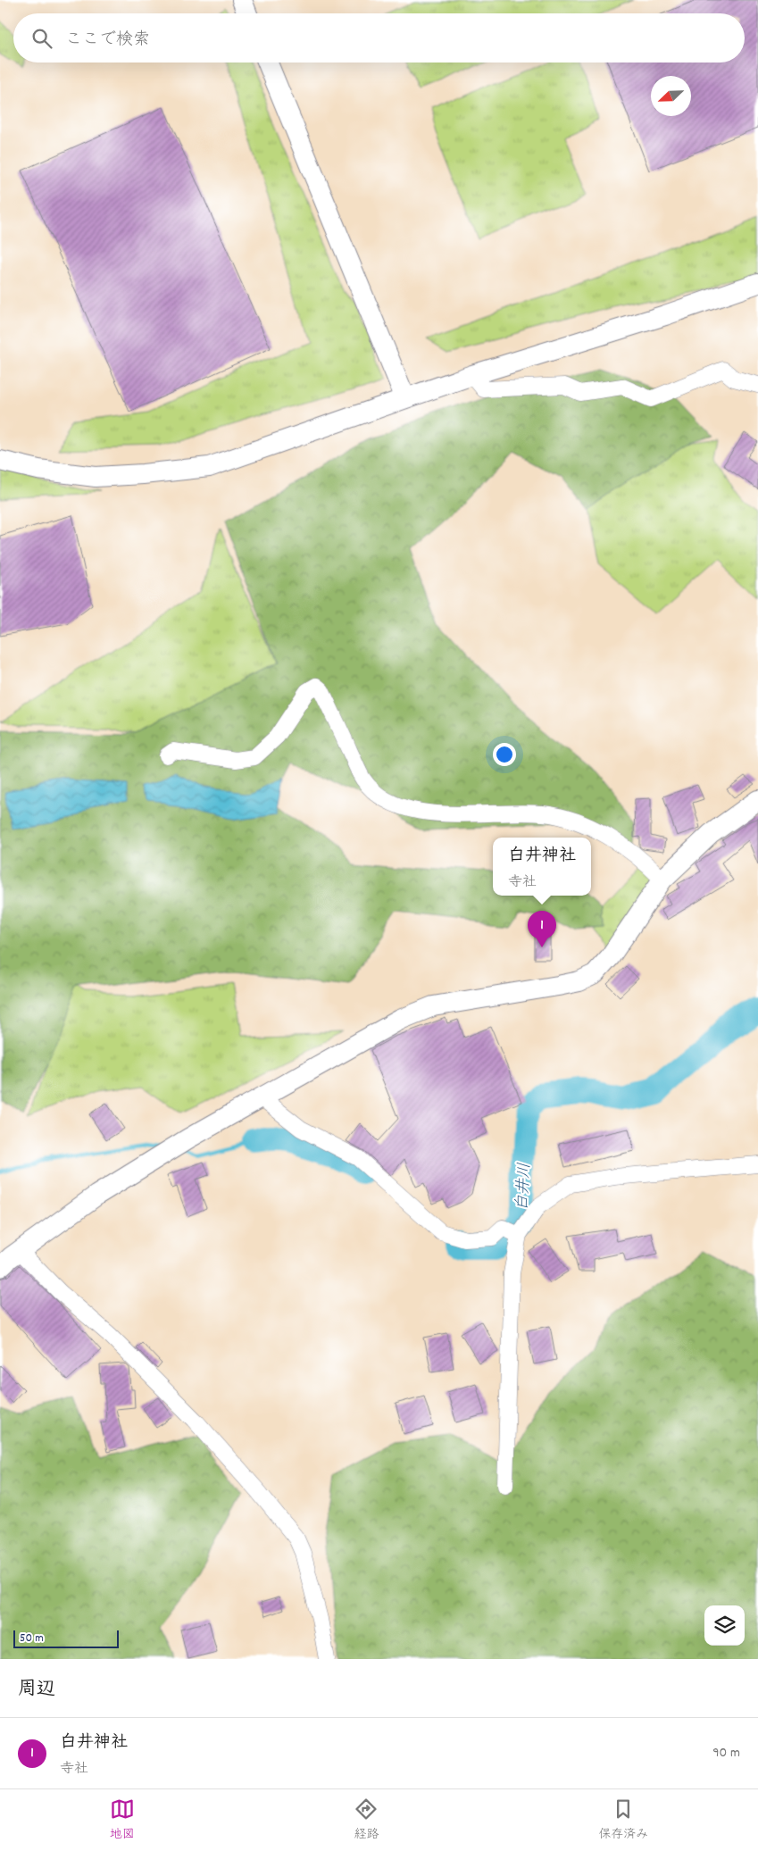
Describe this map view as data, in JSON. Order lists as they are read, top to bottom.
{
  "water": ["白井川"],
  "scale_bar": "50 m",
  "north": "bottom left",
  "page": {
    "search": "ここで検索",
    "popup": ["白井神社", "寺社"],
    "pins": "1",
    "scale": "50 m",
    "heading": "周辺",
    "list": [
      {
        "mark": "1",
        "name": "白井神社",
        "note": "寺社",
        "value": "90 m"
      }
    ],
    "nav": ["地図", "経路", "保存済み"]
  }
}
